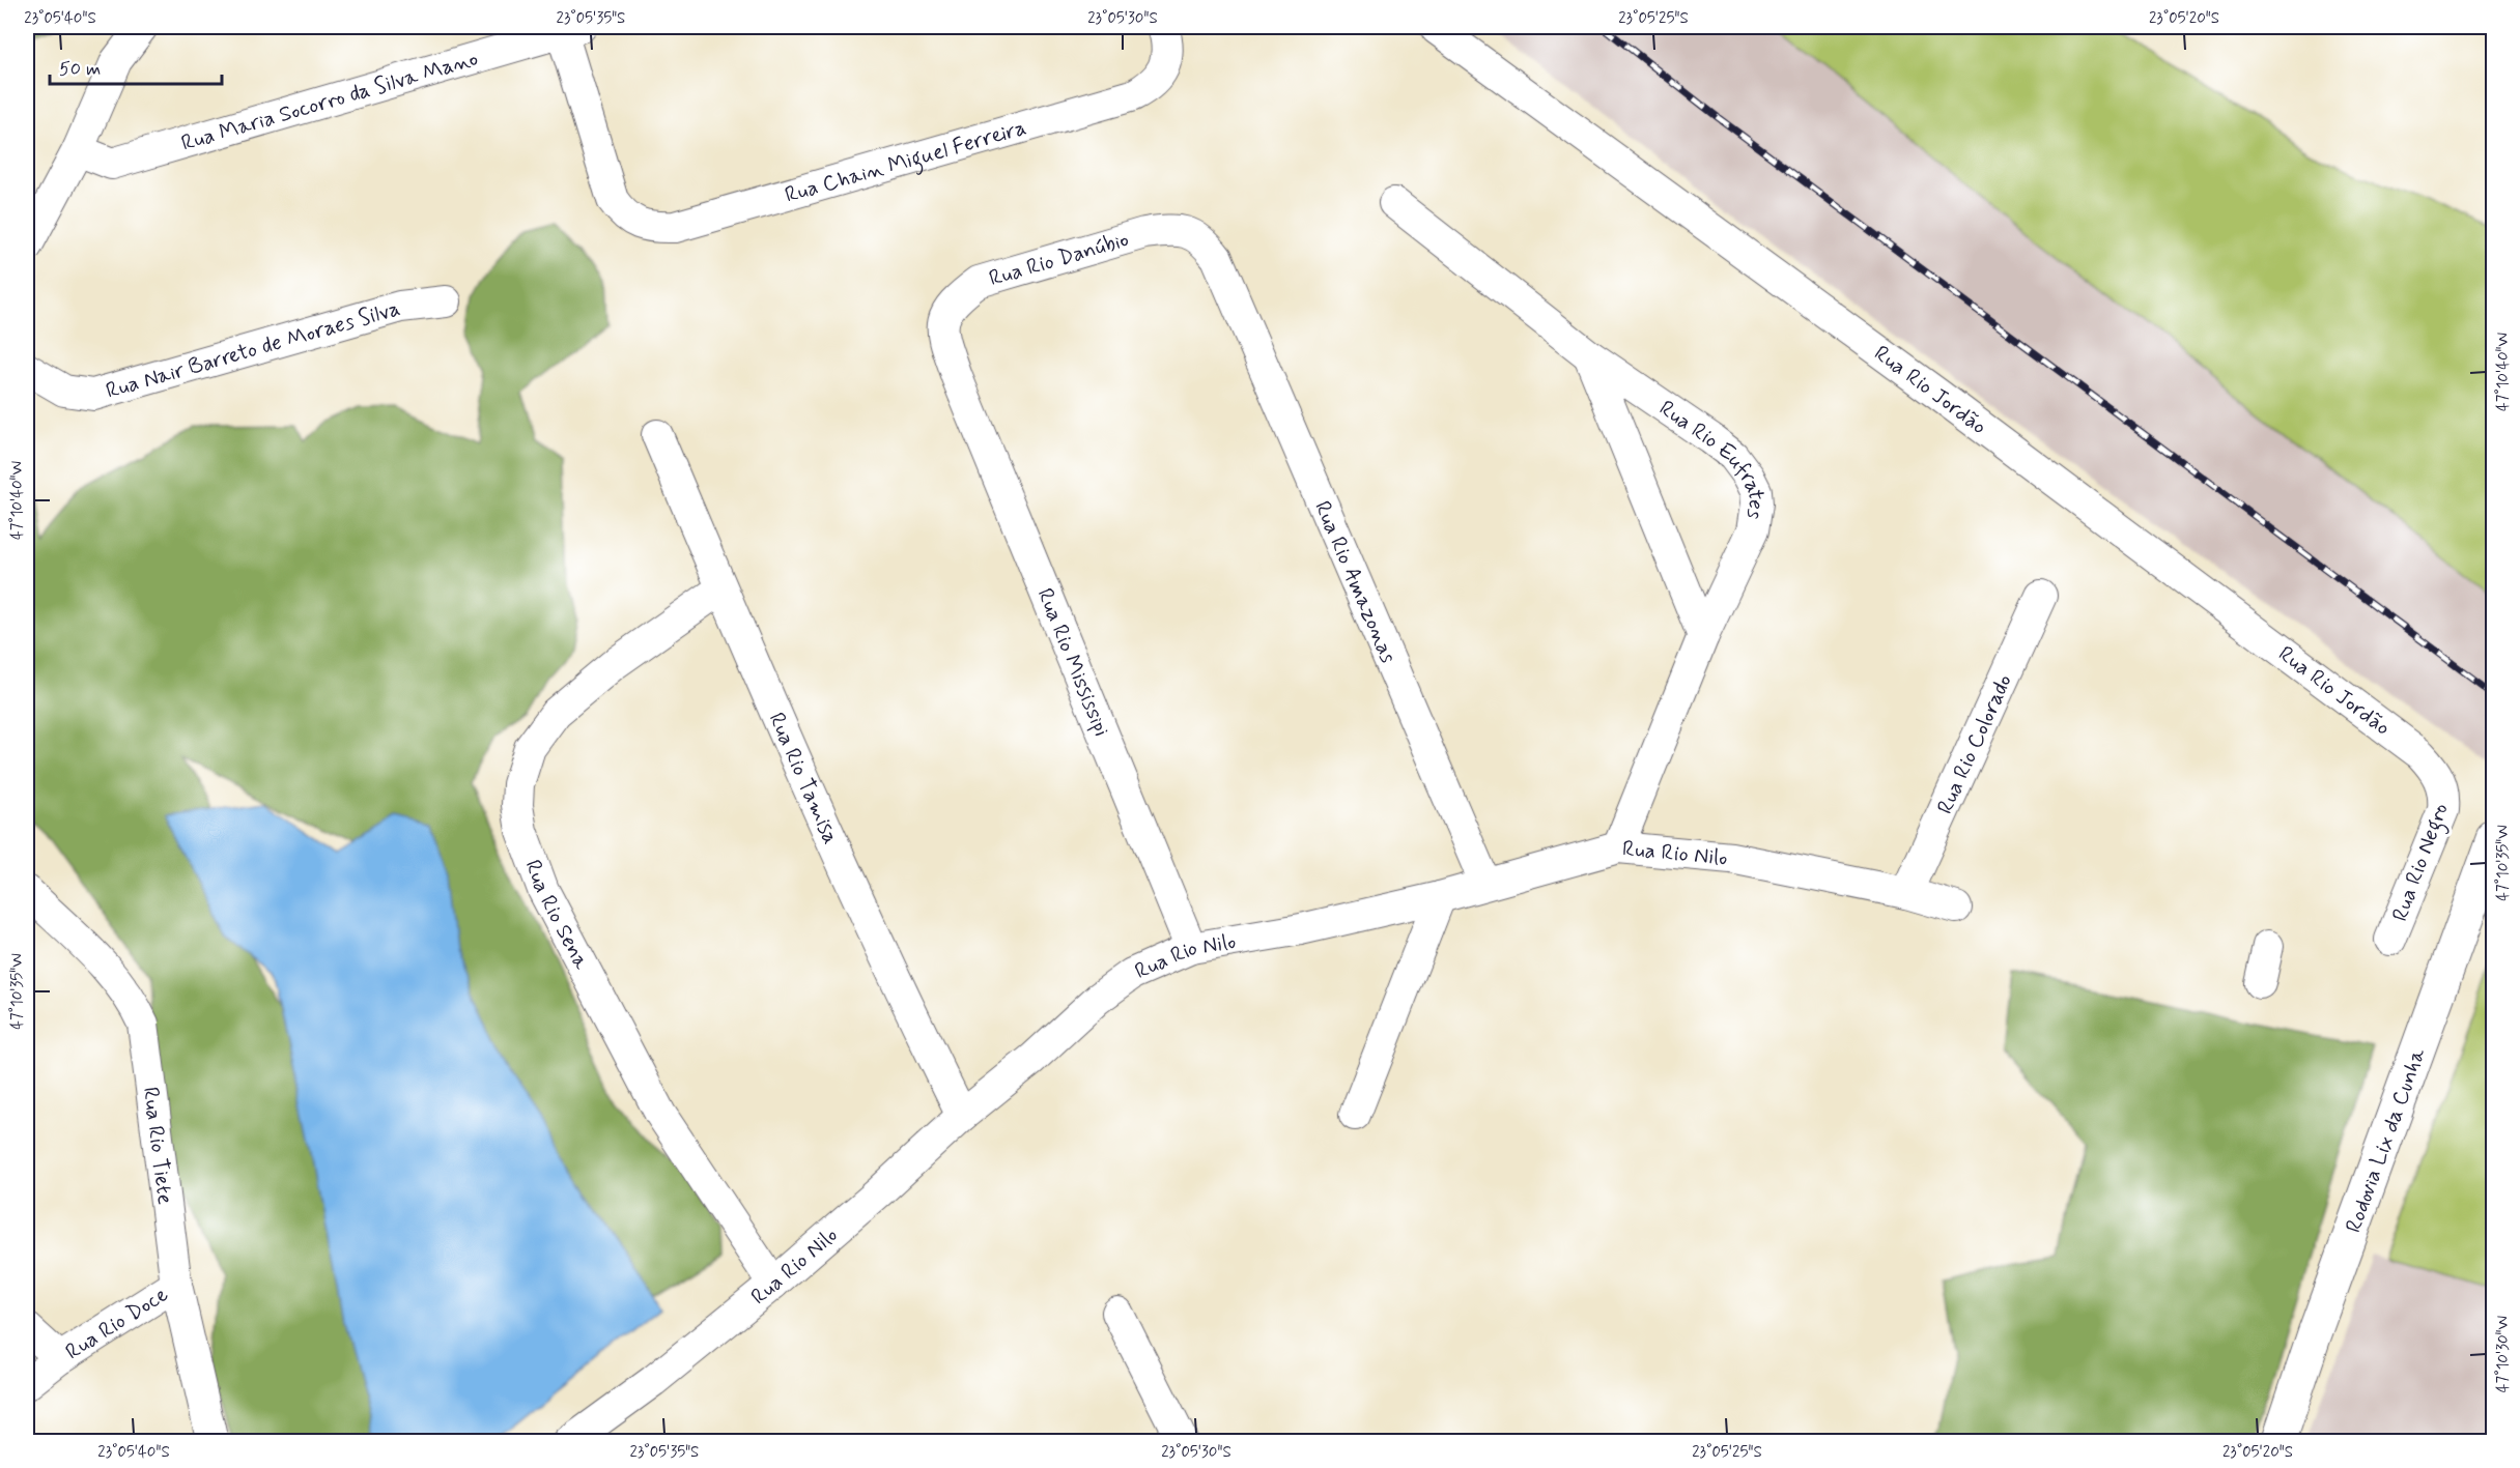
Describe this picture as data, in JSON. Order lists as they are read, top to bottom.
{
  "streets": {
    "main road": ["Rodovia Lix da Cunha"],
    "street": [
      "Rua Maria Socorro da Silva Mano",
      "Rua Chain Miguel Ferreira",
      "Rua Rio Danúbio",
      "Rua Nair Barreto de Moraes Silva",
      "Rua Rio Jordão",
      "Rua Rio Eufrates",
      "Rua Rio Amazonas",
      "Rua Rio Mississipi",
      "Rua Rio Colorado",
      "Rua Rio Tamisa",
      "Rua Rio Nilo",
      "Rua Rio Negro",
      "Rua Rio Sena",
      "Rua Rio Tiete",
      "Rua Rio Doce"
    ]
  },
  "crossings": [
    ["Rua Maria Socorro da Silva Mano", "Rua Chain Miguel Ferreira"],
    ["Rua Rio Danúbio", "Rua Rio Amazonas"],
    ["Rua Rio Danúbio", "Rua Rio Mississipi"],
    ["Rua Rio Jordão", "Rua Rio Negro"],
    ["Rua Rio Eufrates", "Rua Rio Nilo"],
    ["Rua Rio Amazonas", "Rua Rio Nilo"],
    ["Rua Rio Mississipi", "Rua Rio Nilo"],
    ["Rua Rio Colorado", "Rua Rio Nilo"],
    ["Rua Rio Tamisa", "Rua Rio Nilo"],
    ["Rua Rio Tamisa", "Rua Rio Sena"],
    ["Rua Rio Nilo", "Rua Rio Sena"],
    ["Rua Rio Tiete", "Rua Rio Doce"]
  ],
  "scale_bar": "50 m",
  "coordinates": [
    "23°05'40\"S",
    "23°05'35\"S",
    "23°05'30\"S",
    "23°05'25\"S",
    "23°05'20\"S",
    "47°10'40\"W",
    "47°10'35\"W",
    "47°10'30\"W"
  ]
}
